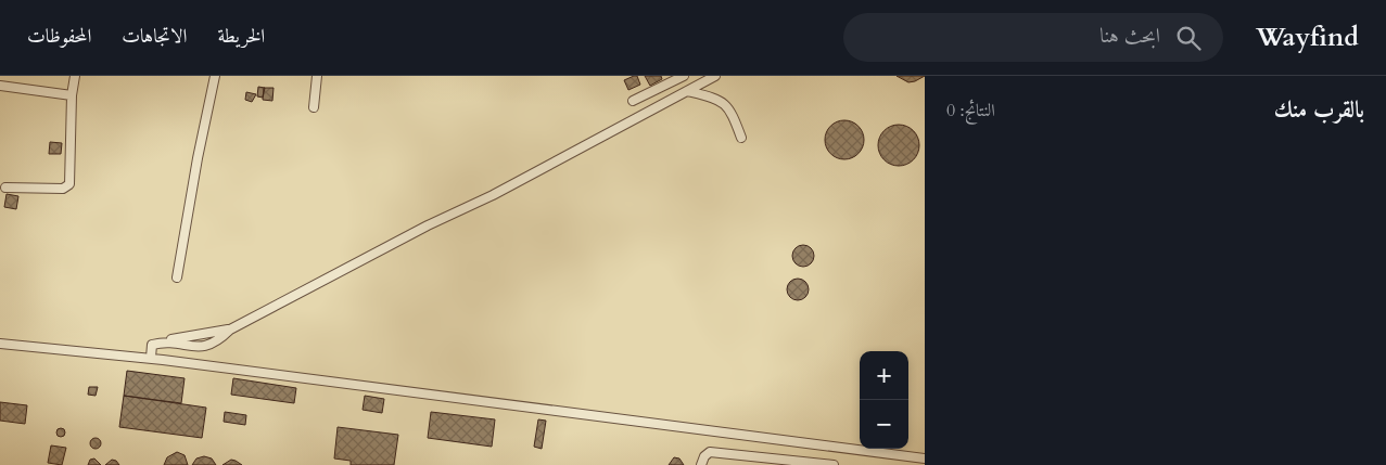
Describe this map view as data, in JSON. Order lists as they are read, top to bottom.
{
  "page": {
    "header": "Wayfind",
    "search": "ابحث هنا",
    "nav": ["الخريطة", "الاتجاهات", "المحفوظات"],
    "heading": ["بالقرب منك", "النتائج: 0"],
    "map_buttons": ["+", "−"]
  }
}
